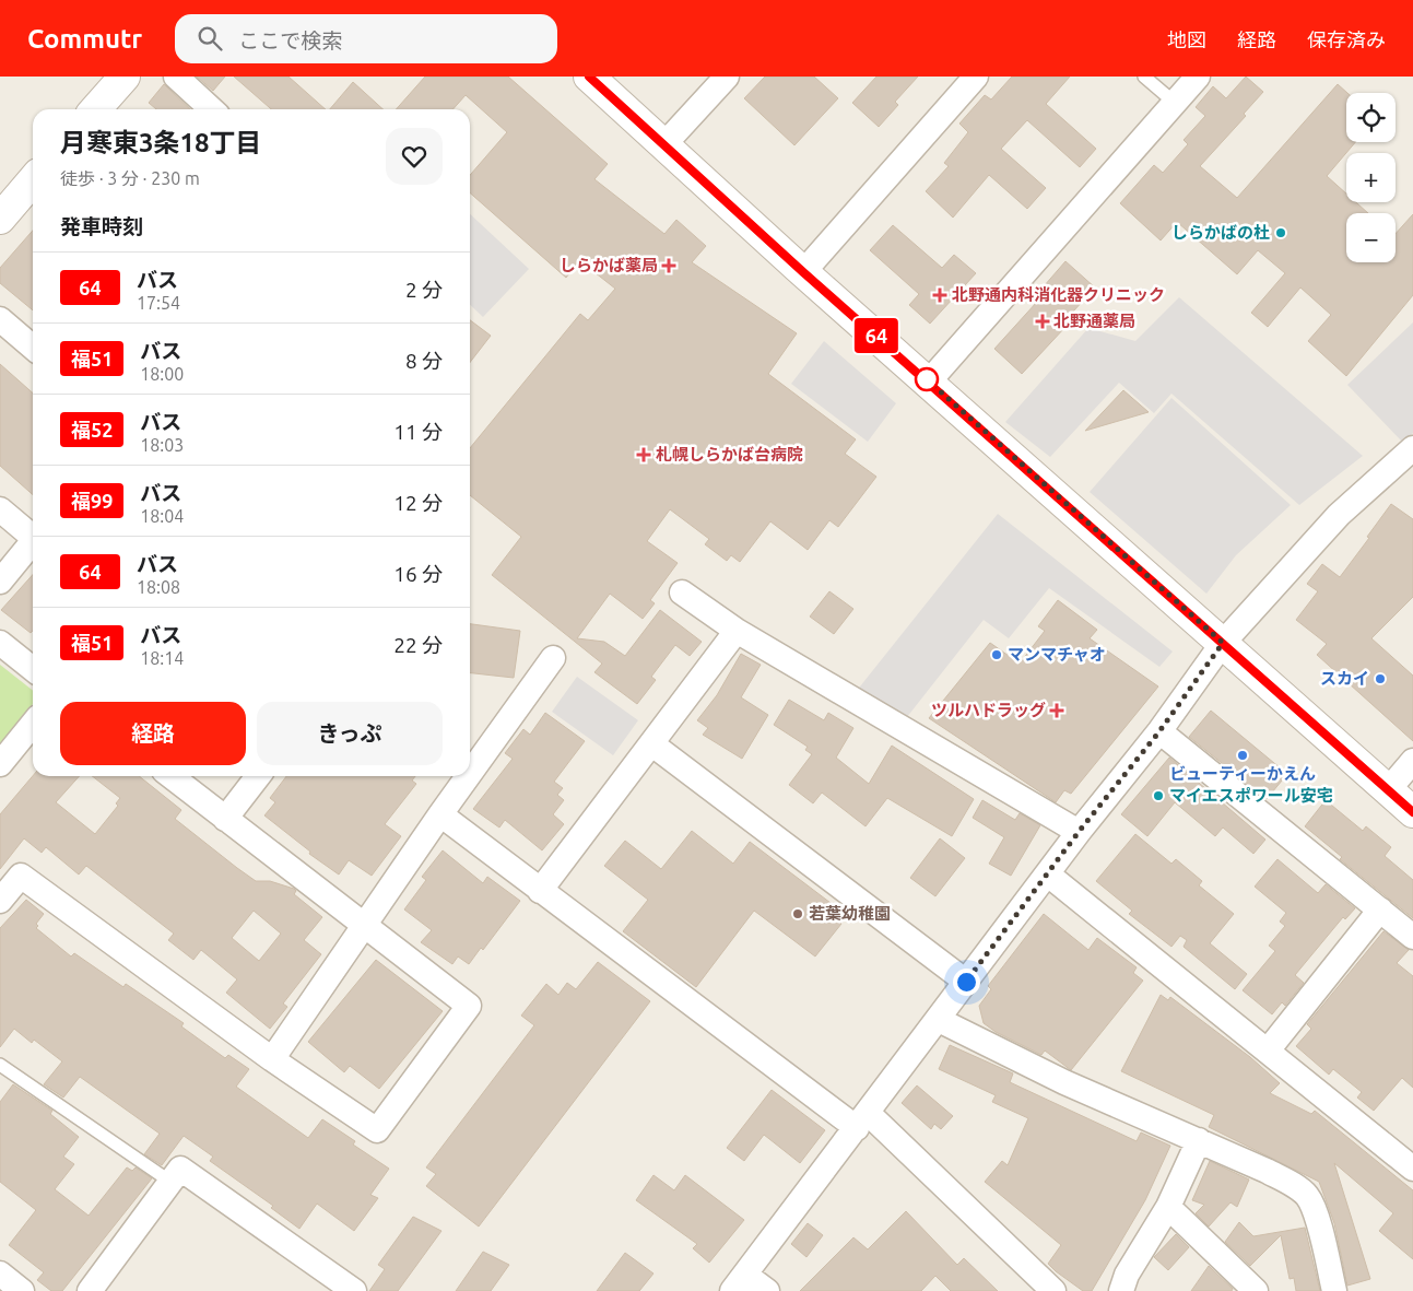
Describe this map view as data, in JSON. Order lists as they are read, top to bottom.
{
  "places": {
    "other": [
      "しらかばの杜",
      "マンマチャオ",
      "スカイ",
      "ビューティーかえん",
      "マイエスポワール安宅",
      "若葉幼稚園"
    ],
    "health": [
      "しらかば薬局",
      "北野通内科消化器クリニック",
      "北野通薬局",
      "札幌しらかば台病院",
      "ツルハドラッグ"
    ]
  },
  "lines": ["bus line 64"],
  "page": {
    "header": "Commutr",
    "search": "ここで検索",
    "nav": ["地図", "経路", "保存済み"],
    "on_map": "64",
    "map_buttons": ["+", "−"],
    "heading": [
      ["月寒東3条18丁目", "徒歩 · 3 分 · 230 m"],
      "発車時刻"
    ],
    "list": [
      {
        "mark": "64",
        "name": "バス",
        "note": "17:54",
        "value": "2 分"
      },
      {
        "mark": "福51",
        "name": "バス",
        "note": "18:00",
        "value": "8 分"
      },
      {
        "mark": "福52",
        "name": "バス",
        "note": "18:03",
        "value": "11 分"
      },
      {
        "mark": "福99",
        "name": "バス",
        "note": "18:04",
        "value": "12 分"
      },
      {
        "mark": "64",
        "name": "バス",
        "note": "18:08",
        "value": "16 分"
      },
      {
        "mark": "福51",
        "name": "バス",
        "note": "18:14",
        "value": "22 分"
      }
    ],
    "buttons": ["経路", "きっぷ"]
  }
}
